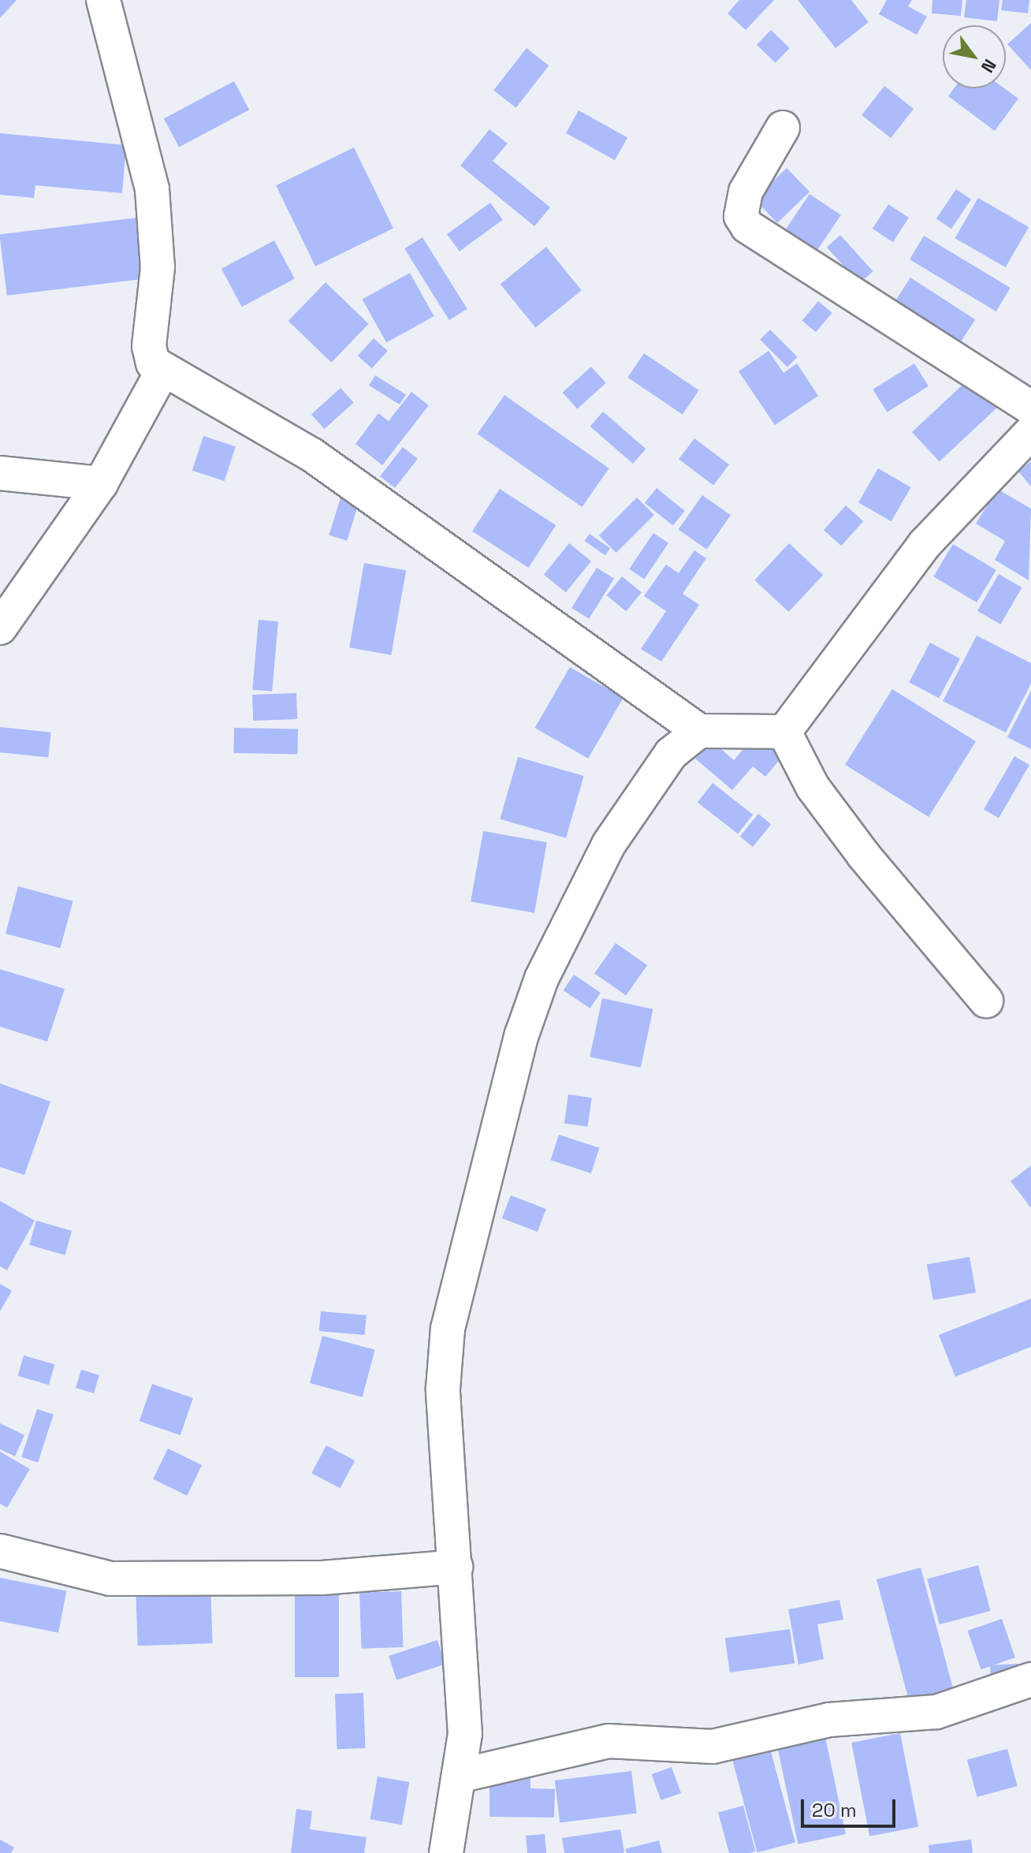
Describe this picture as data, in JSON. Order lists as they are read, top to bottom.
{
  "scale_bar": "20 m",
  "north": "bottom right"
}
